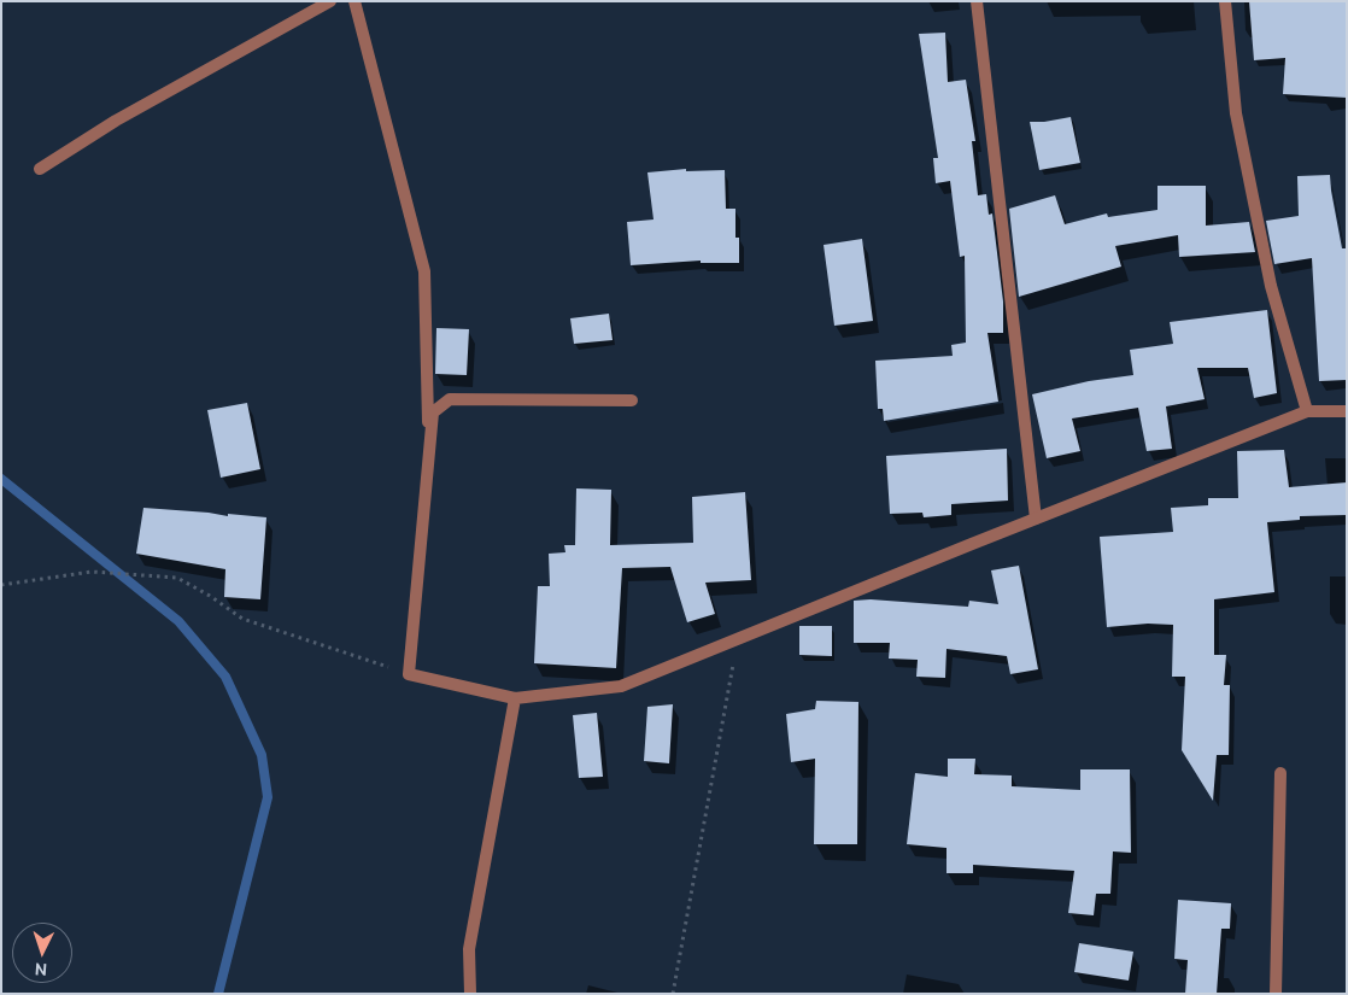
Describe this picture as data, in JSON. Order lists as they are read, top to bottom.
{
  "north": "bottom"
}
